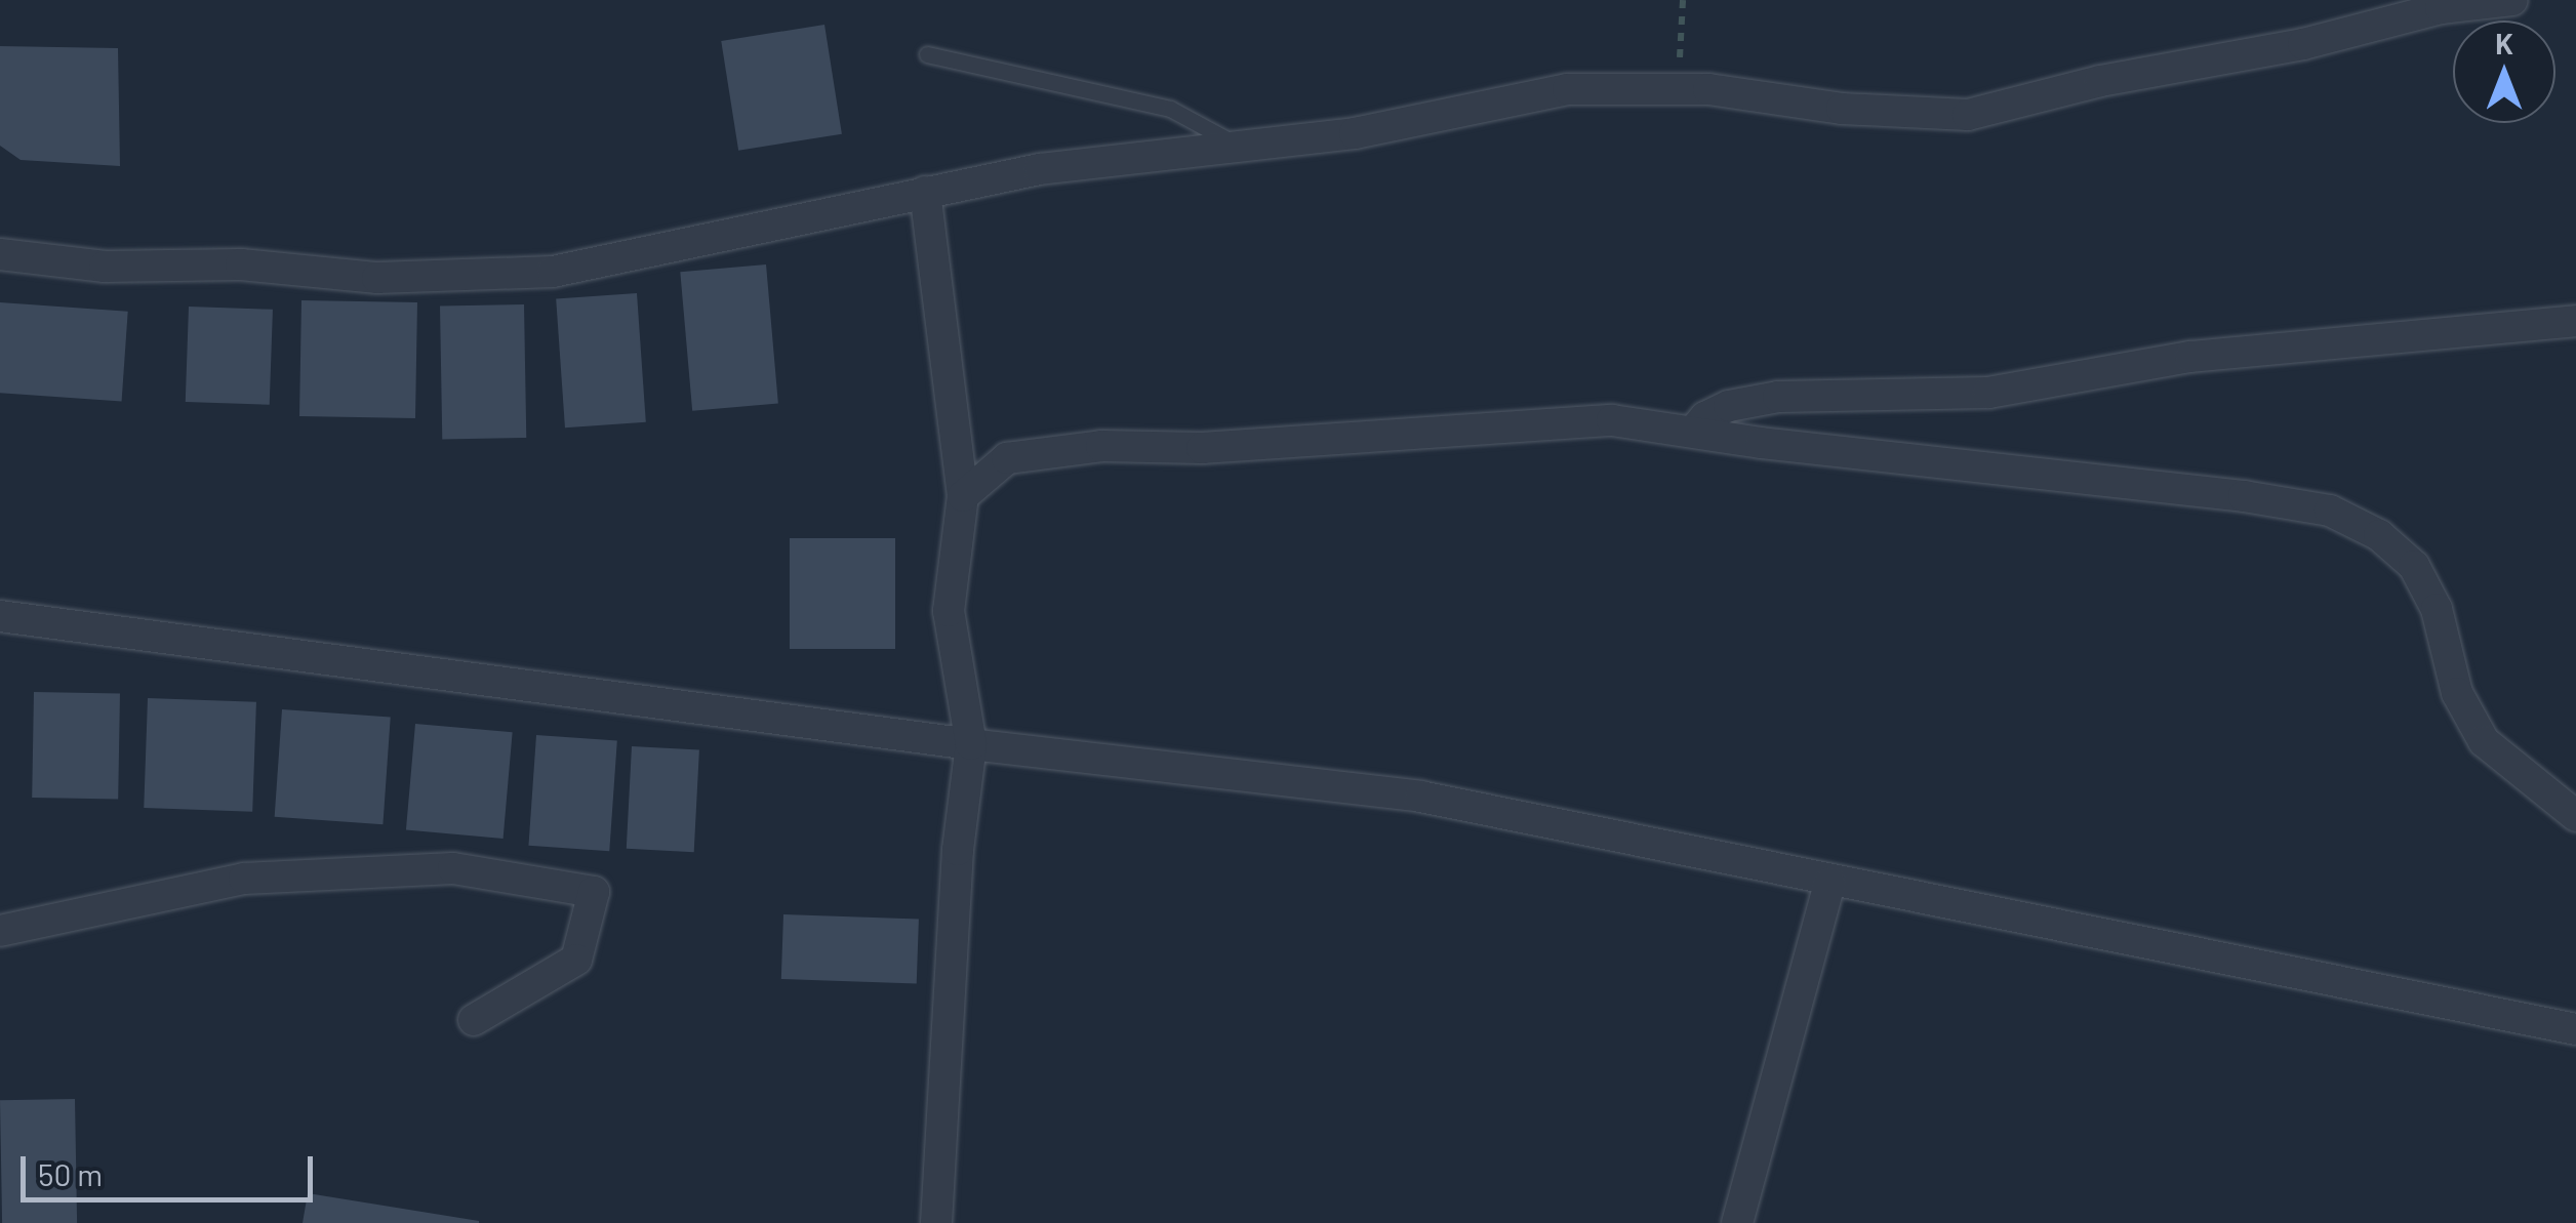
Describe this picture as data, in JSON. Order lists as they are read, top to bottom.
{
  "scale_bar": "50 m",
  "north": "top"
}
